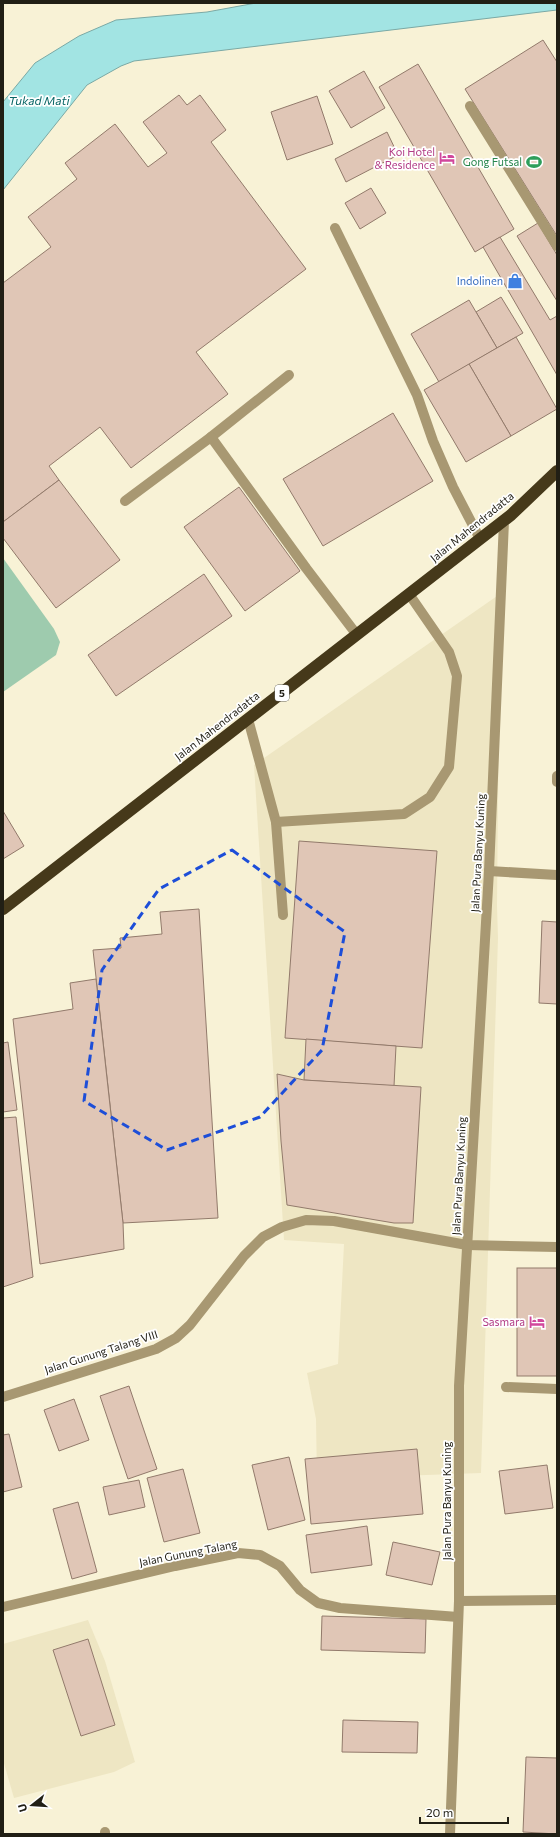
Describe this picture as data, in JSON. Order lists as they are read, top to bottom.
{
  "streets": {
    "highway": ["Jalan Mahendradatta", "5"],
    "street": ["Jalan Pura Banyu Kuning", "Jalan Gunung Talang VIII", "Jalan Gunung Talang"]
  },
  "crossings": [
    ["Jalan Mahendradatta", "Jalan Pura Banyu Kuning"],
    ["Jalan Pura Banyu Kuning", "Jalan Gunung Talang VIII"],
    ["Jalan Pura Banyu Kuning", "Jalan Gunung Talang"]
  ],
  "water": ["Tukad Mati"],
  "places": {
    "hotel": ["Koi Hotel & Residence", "Sasmara"],
    "sports": ["Gong Futsal"],
    "shop": ["Indolinen"]
  },
  "scale_bar": "20 m",
  "north": "left"
}
